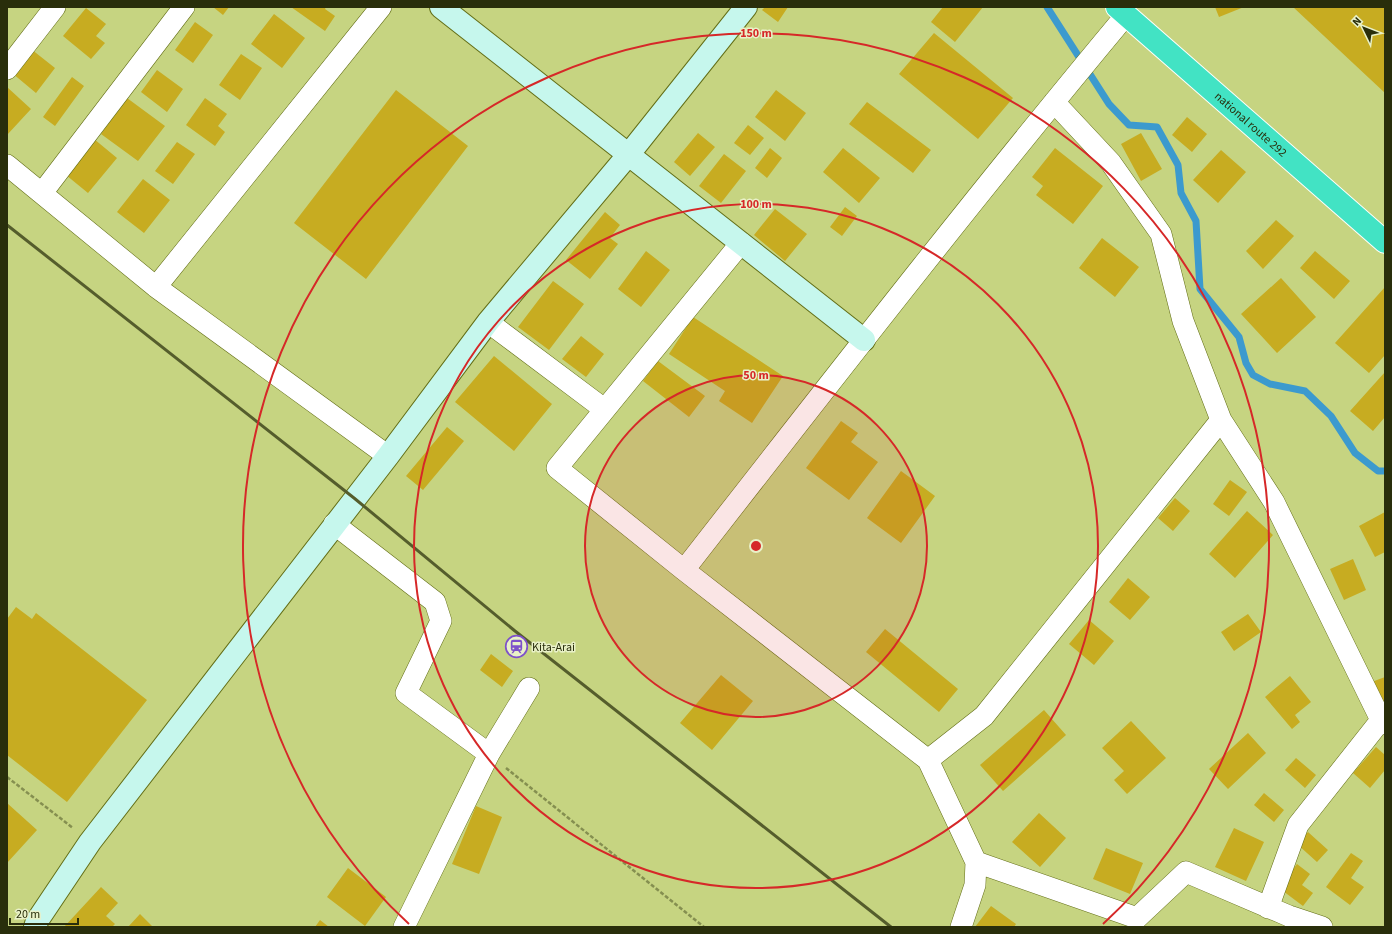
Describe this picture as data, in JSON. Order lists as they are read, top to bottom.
{
  "streets": {
    "highway": ["national route 292"]
  },
  "places": {
    "station": ["Kita-Arai"]
  },
  "scale_bar": "20 m",
  "north": "top left",
  "rings": ["150 m", "100 m", "50 m"]
}
